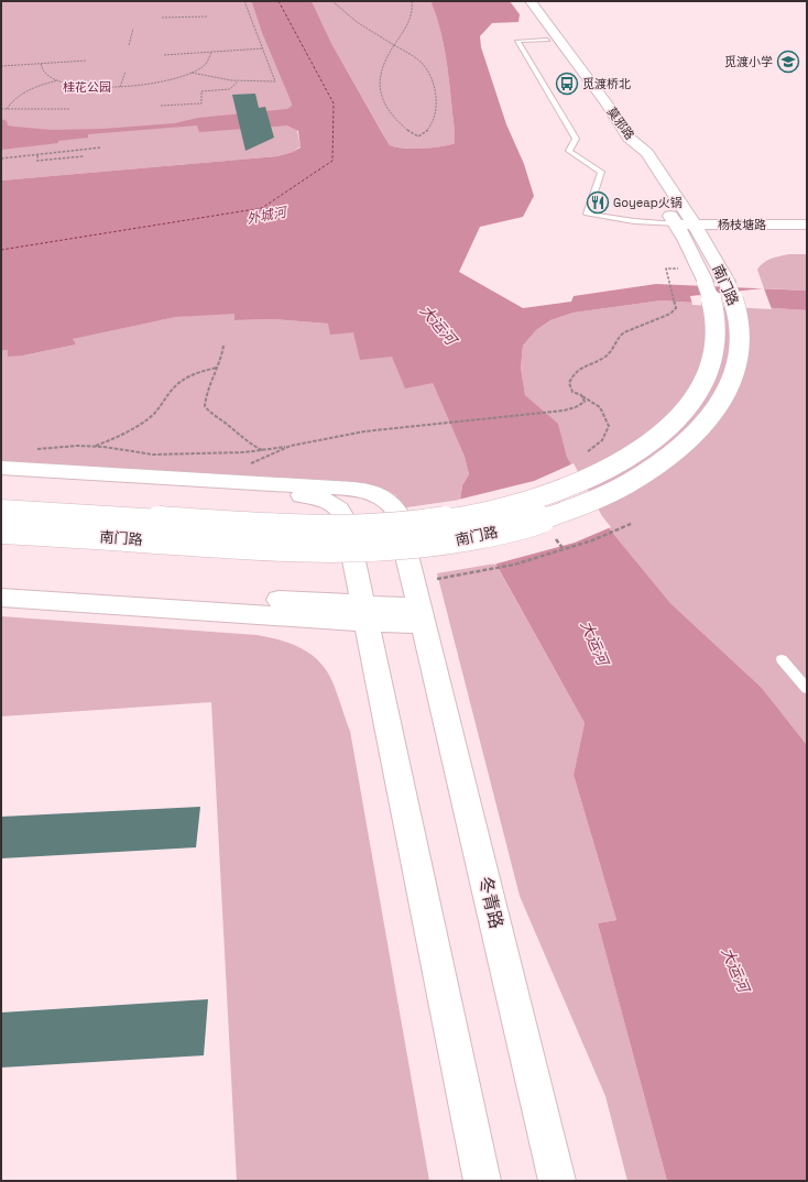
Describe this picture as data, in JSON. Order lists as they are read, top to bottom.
{
  "streets": {
    "main road": [
      "莫邪路",
      "杨枝塘路",
      "南门路",
      "冬青路"
    ]
  },
  "crossings": [
    ["莫邪路", "杨枝塘路"],
    ["莫邪路", "南门路"],
    ["杨枝塘路", "南门路"]
  ],
  "water": ["外城河", "大运河"],
  "parks": ["桂花公园"],
  "places": {
    "school or university": ["觅渡小学"],
    "bus stop": ["觅渡桥北"],
    "restaurant": ["Goyeap火锅"]
  }
}
